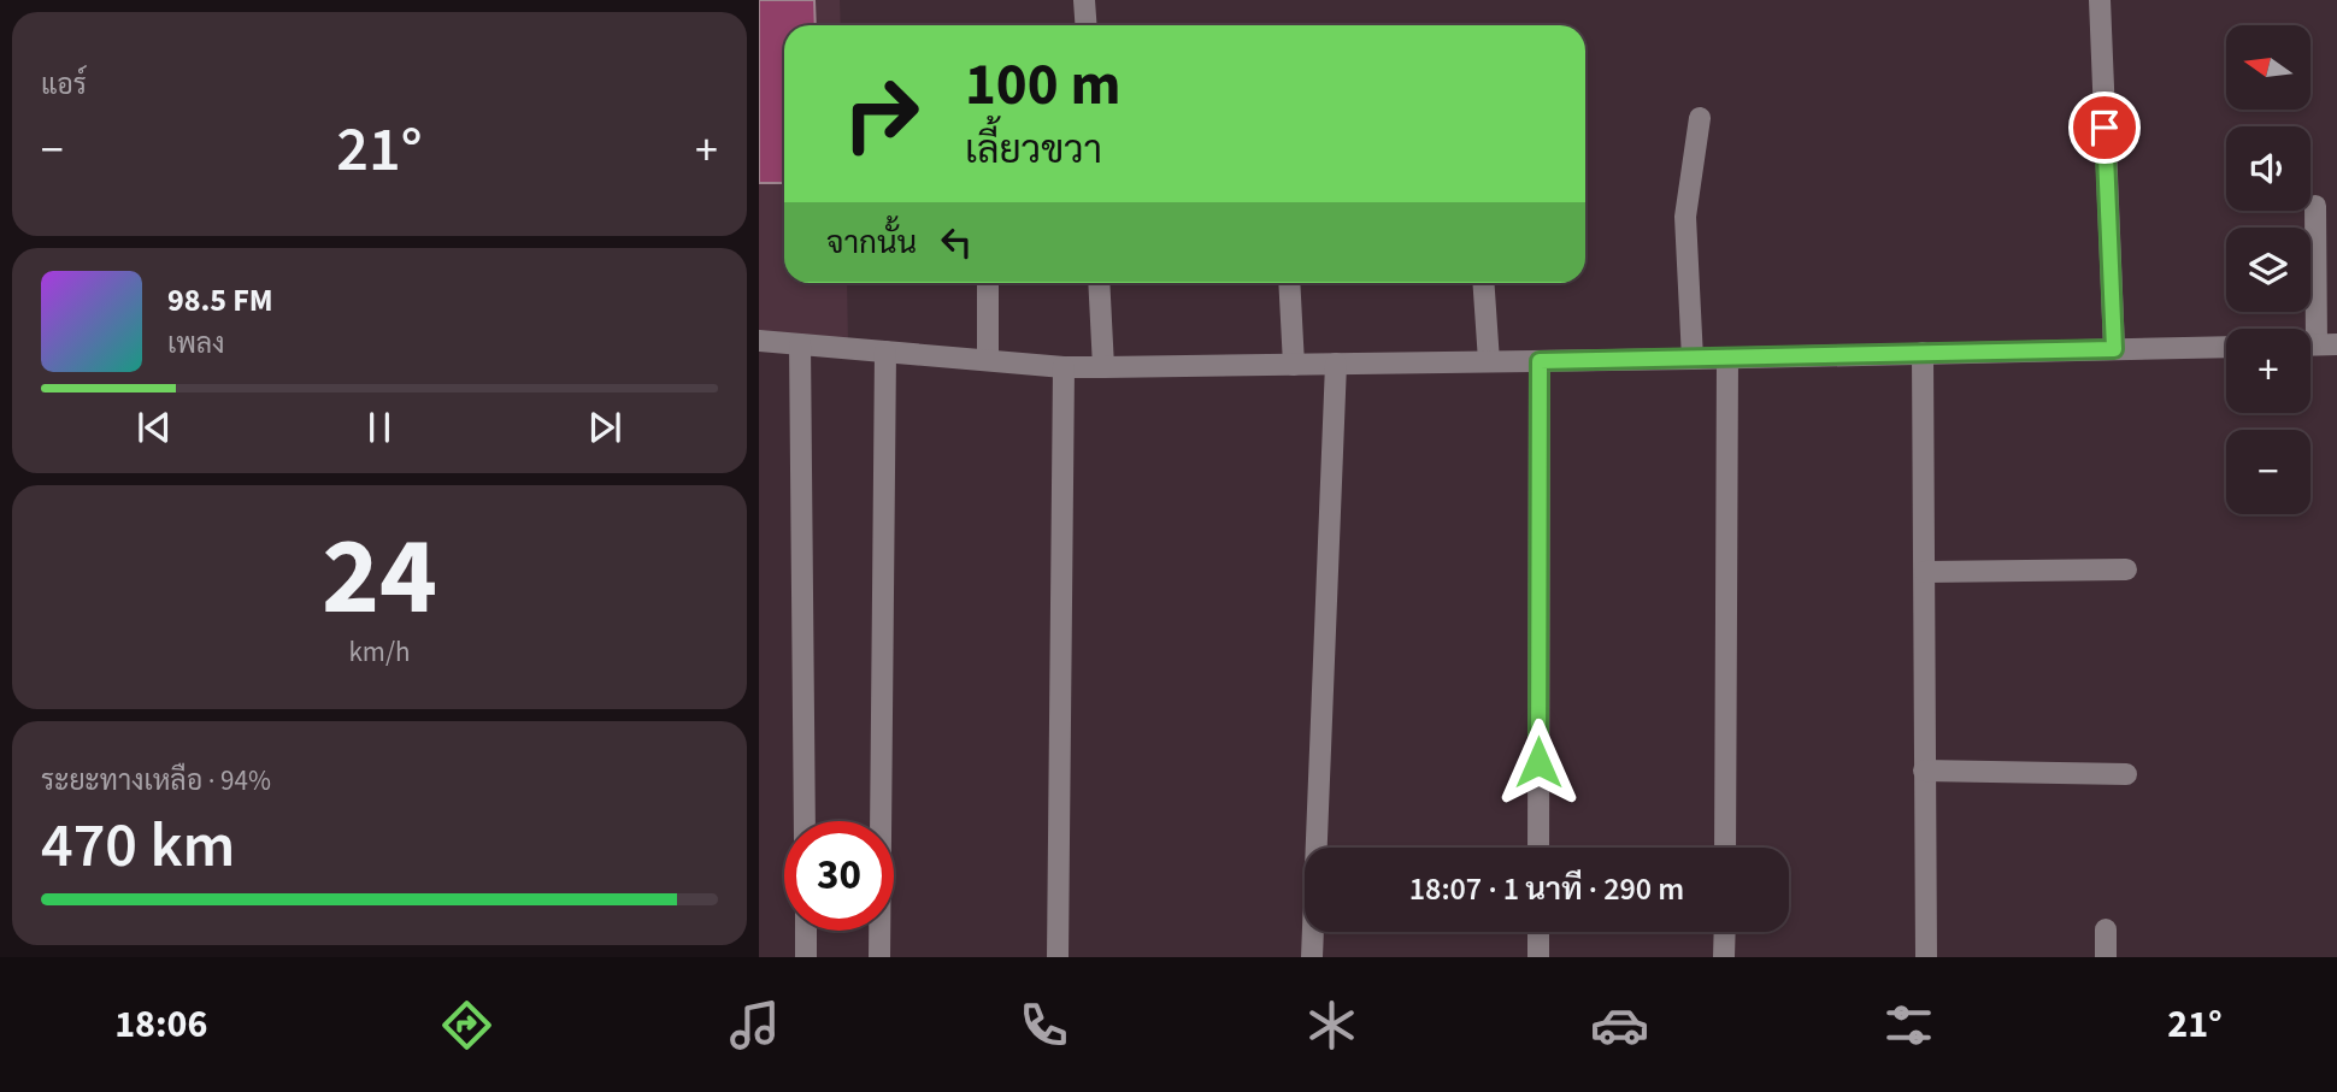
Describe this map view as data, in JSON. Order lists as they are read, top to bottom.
{
  "north": "left",
  "page": {
    "tile": [
      "แอร์",
      ["24", "km/h"],
      ["ระยะทางเหลือ · 94%", "470 km"]
    ],
    "map_buttons": ["+", "−"],
    "turn": ["100 m", "เลี้ยวขวา"],
    "heat": ["−", "21°", "+"],
    "then": "จากนั้น",
    "song": ["98.5 FM", "เพลง"],
    "limit": "30",
    "trip": "18:07 · 1 นาที · 290 m",
    "tabs": ["18:06", "21°"]
  }
}
